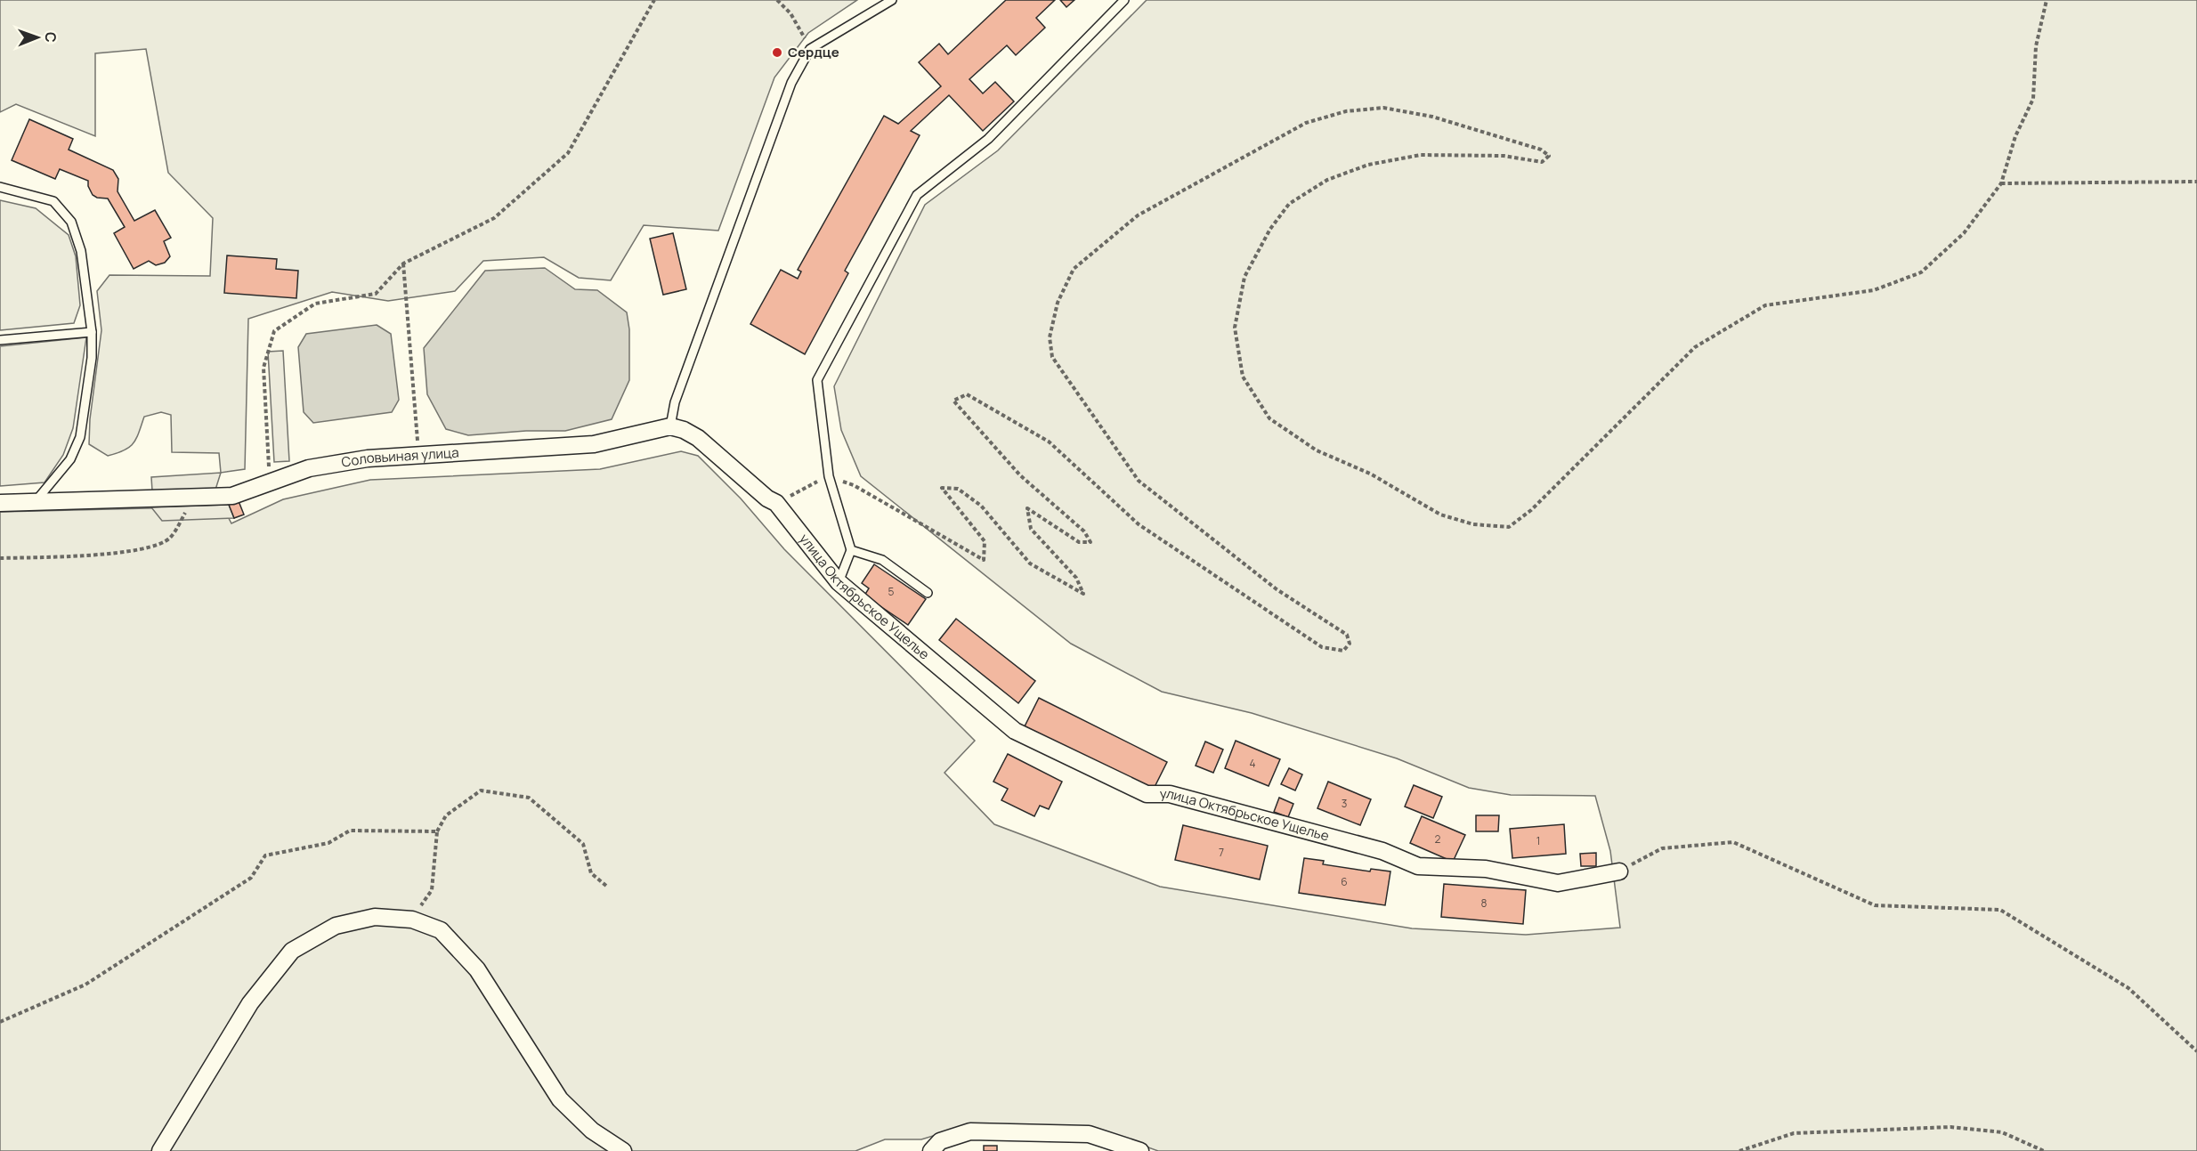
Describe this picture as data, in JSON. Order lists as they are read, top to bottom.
{
  "streets": {
    "street": ["Соловьиная улица", "улица Октябрьское Ущелье"]
  },
  "places": ["Сердце"],
  "house_numbers": [
    "5",
    "4",
    "3",
    "2",
    "1",
    "7",
    "6",
    "8"
  ],
  "north": "right"
}
